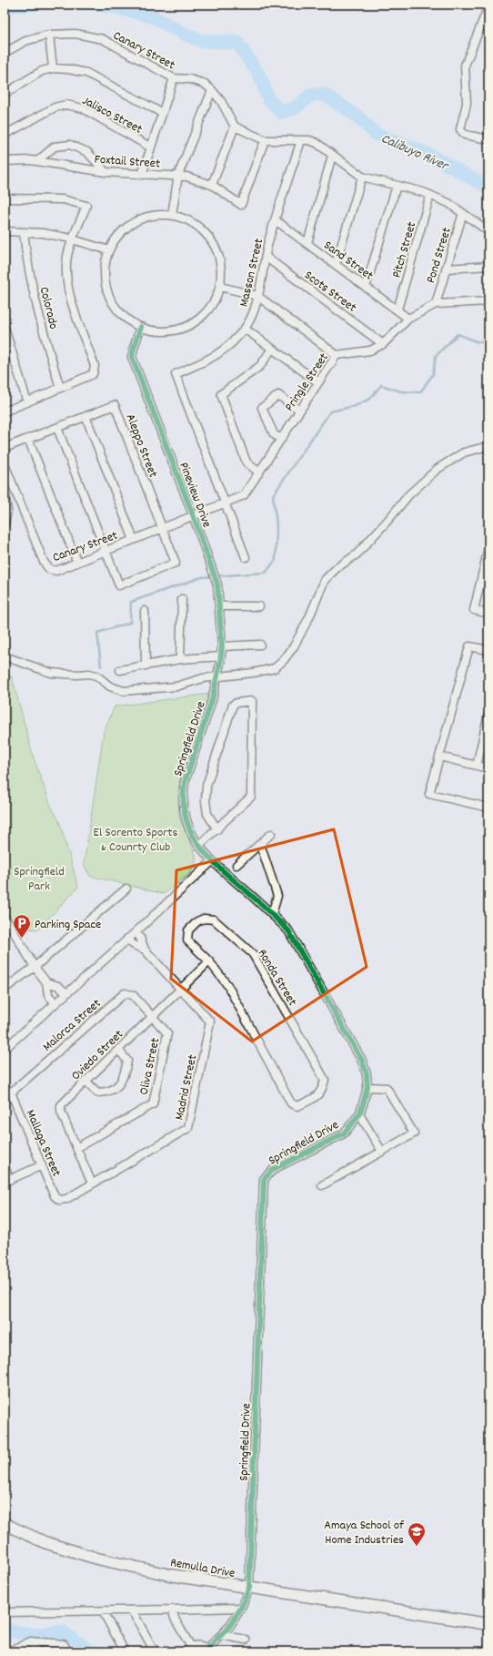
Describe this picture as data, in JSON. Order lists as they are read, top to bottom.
{
  "streets": {
    "main road": ["Remulla Drive"],
    "street": [
      "Canary Street",
      "Jalisco Street",
      "Foxtail Street",
      "Pitch Street",
      "Pond Street",
      "Sand Street",
      "Masson Street",
      "Scots Street",
      "Colorado",
      "Pringle Street",
      "Aleppo Street",
      "Pineview Drive",
      "Springfield Drive",
      "Ronda Street",
      "Malorca Street",
      "Oviedo Street",
      "Oliva Street",
      "Madrid Street",
      "Mallaga Street"
    ]
  },
  "crossings": [
    ["Canary Street", "Pringle Street"],
    ["Canary Street", "Aleppo Street"],
    ["Canary Street", "Pineview Drive"],
    ["Pitch Street", "Sand Street"],
    ["Pond Street", "Pringle Street"],
    ["Sand Street", "Masson Street"],
    ["Sand Street", "Pringle Street"],
    ["Masson Street", "Scots Street"],
    ["Masson Street", "Pringle Street"],
    ["Scots Street", "Pringle Street"],
    ["Pringle Street", "Pineview Drive"],
    ["Pineview Drive", "Springfield Drive"],
    ["Springfield Drive", "Remulla Drive"],
    ["Ronda Street", "Oviedo Street"],
    ["Malorca Street", "Oviedo Street"],
    ["Malorca Street", "Oliva Street"],
    ["Malorca Street", "Mallaga Street"],
    ["Oviedo Street", "Oliva Street"],
    ["Oviedo Street", "Madrid Street"],
    ["Madrid Street", "Mallaga Street"]
  ],
  "water": ["Calibuyo River"],
  "parks": ["El Sorento Sports & Counrty Club", "Springfield Park"],
  "places": {
    "parking": ["Parking Space"],
    "school or university": ["Amaya School of Home Industries"]
  }
}
